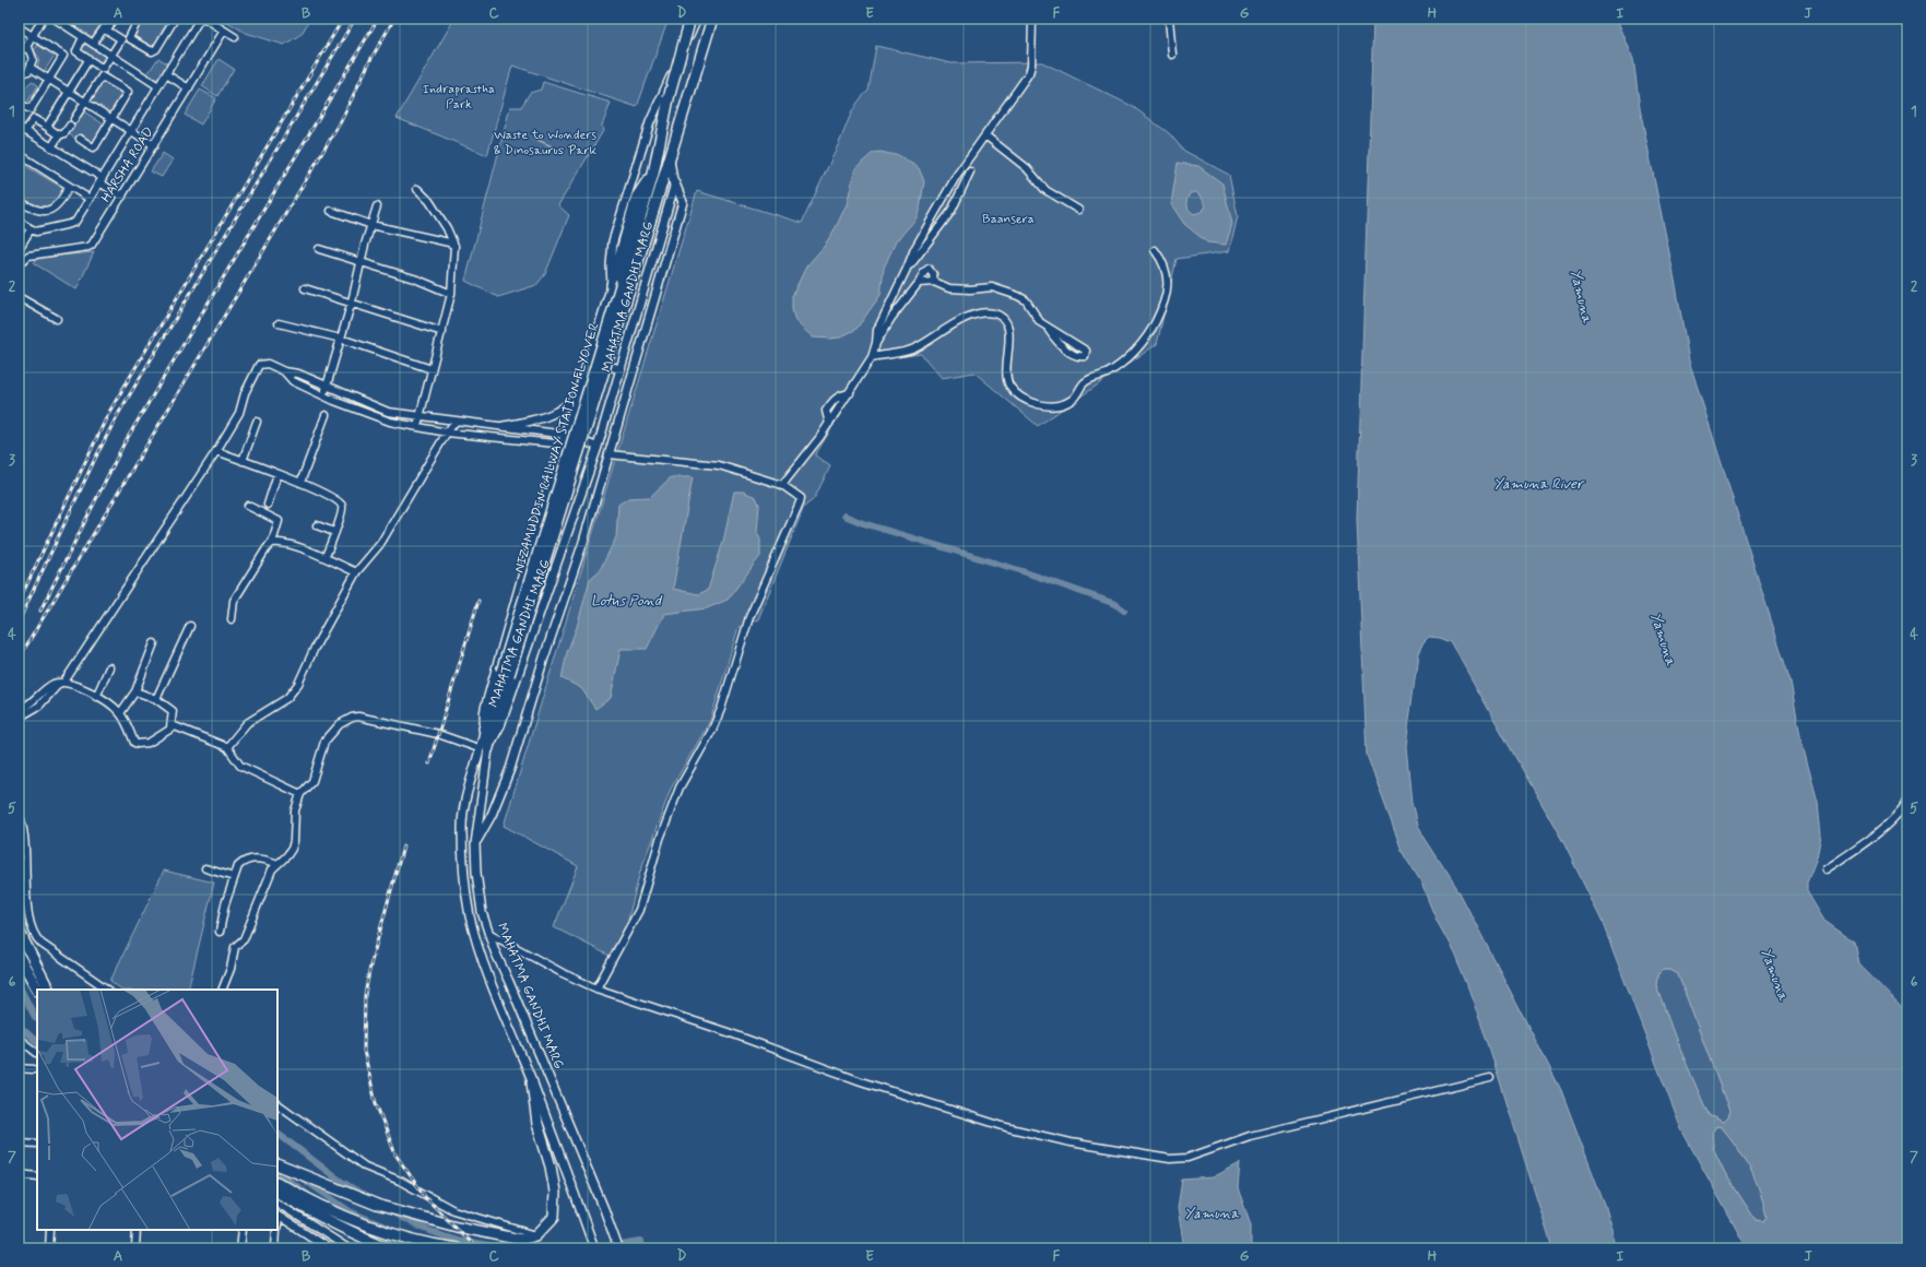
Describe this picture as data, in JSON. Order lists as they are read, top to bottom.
{
  "streets": {
    "highway": ["MAHATMA GANDHI MARG", "NIZAMUDDIN RAILWAY STATION FLYOVER"],
    "street": ["HARSHA ROAD"]
  },
  "crossings": [
    ["MAHATMA GANDHI MARG", "NIZAMUDDIN RAILWAY STATION FLYOVER"]
  ],
  "water": ["Yamuna", "Yamuna River", "Lotus Pond"],
  "parks": ["Indraprastha Park", "Waste to Wonders & Dinosaurus Park", "Baansera"],
  "grid": {
    "columns": [
      "A",
      "B",
      "C",
      "D",
      "E",
      "F",
      "G",
      "H",
      "I",
      "J"
    ],
    "rows": [
      "1",
      "2",
      "3",
      "4",
      "5",
      "6",
      "7"
    ]
  }
}
